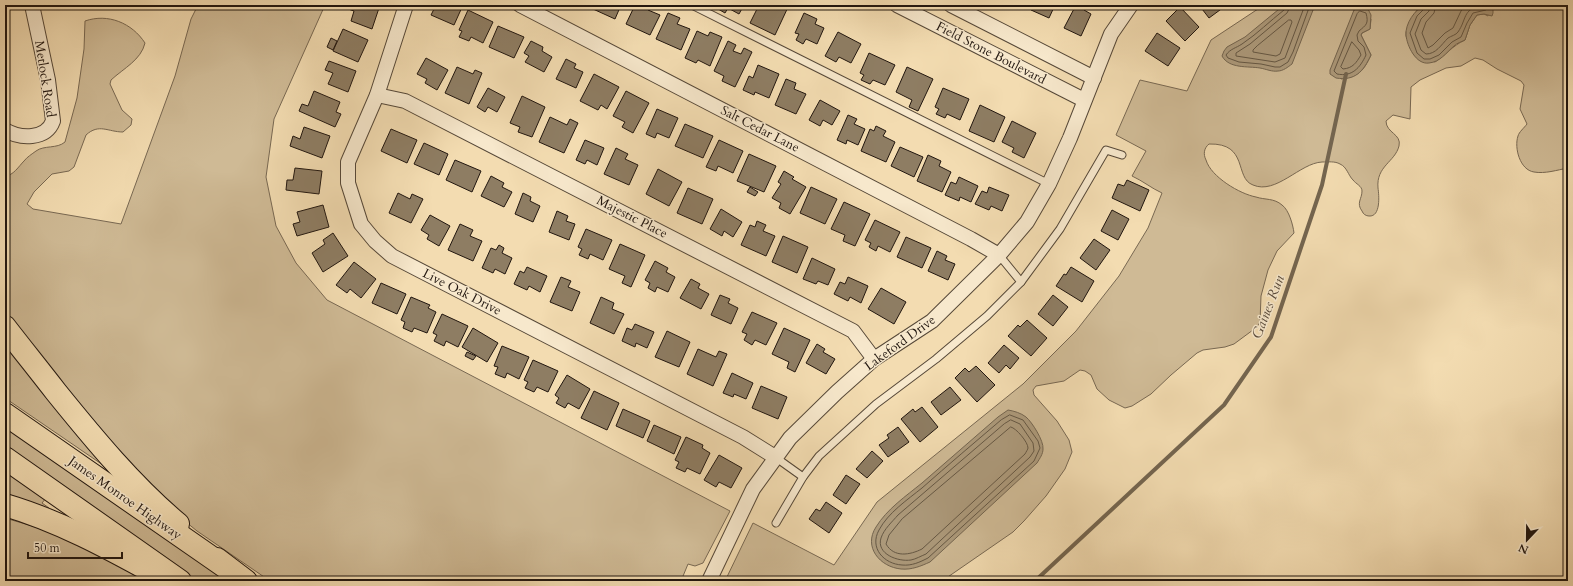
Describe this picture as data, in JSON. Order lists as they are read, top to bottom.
{
  "streets": {
    "highway": ["James Monroe Highway"],
    "street": [
      "Field Stone Boulevard",
      "Metlock Road",
      "Salt Cedar Lane",
      "Majestic Place",
      "Live Oak Drive",
      "Lakeford Drive"
    ]
  },
  "crossings": [
    ["Field Stone Boulevard", "Lakeford Drive"],
    ["Salt Cedar Lane", "Lakeford Drive"],
    ["Majestic Place", "Live Oak Drive"],
    ["Majestic Place", "Lakeford Drive"],
    ["Live Oak Drive", "Lakeford Drive"]
  ],
  "water": ["Gaines Run"],
  "scale_bar": "50 m",
  "north": "bottom"
}
